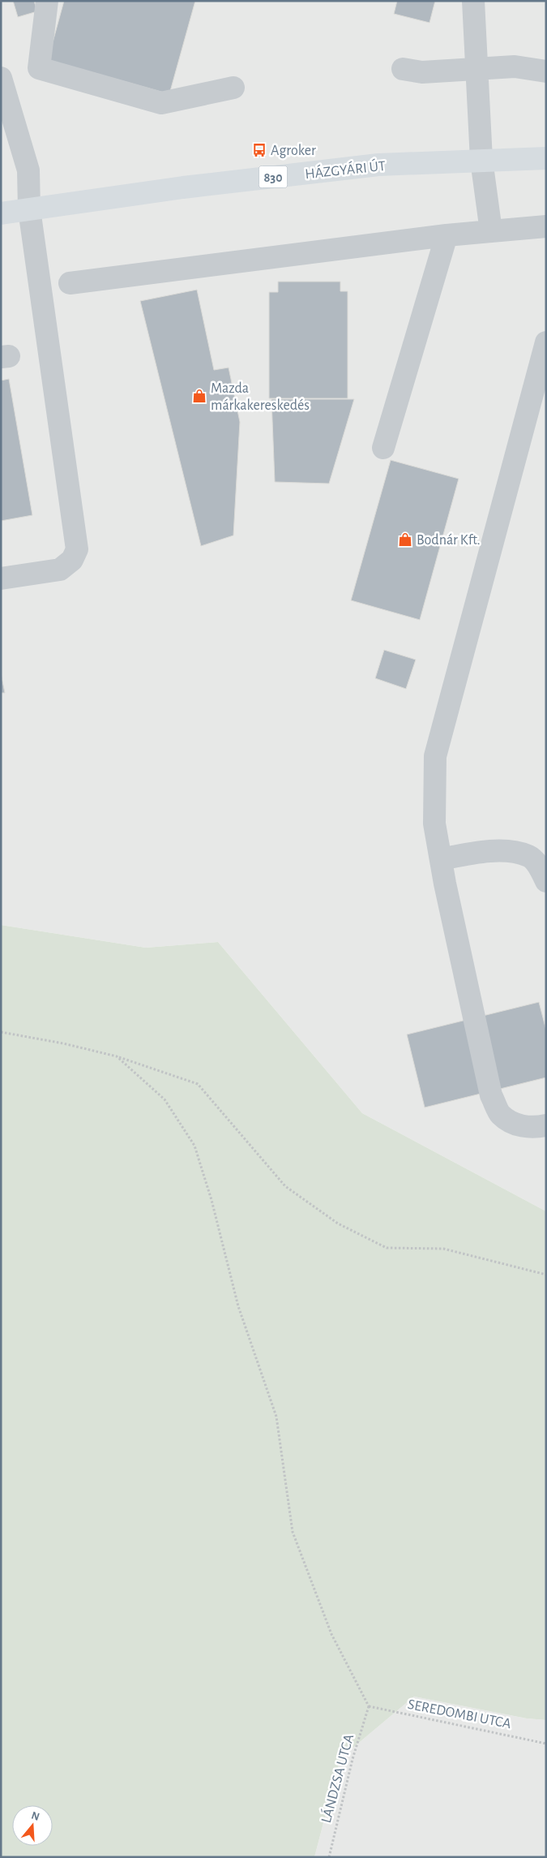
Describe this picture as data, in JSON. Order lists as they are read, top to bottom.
{
  "streets": {
    "main road": ["HÁZGYÁRI ÚT", "830"],
    "path": ["SEREDOMBI UTCA", "LÁNDZSA UTCA"]
  },
  "crossings": [
    ["SEREDOMBI UTCA", "LÁNDZSA UTCA"]
  ],
  "places": {
    "bus stop": ["Agroker"],
    "shop": ["Mazda márkakereskedés", "Bodnár Kft."]
  },
  "north": "top"
}
